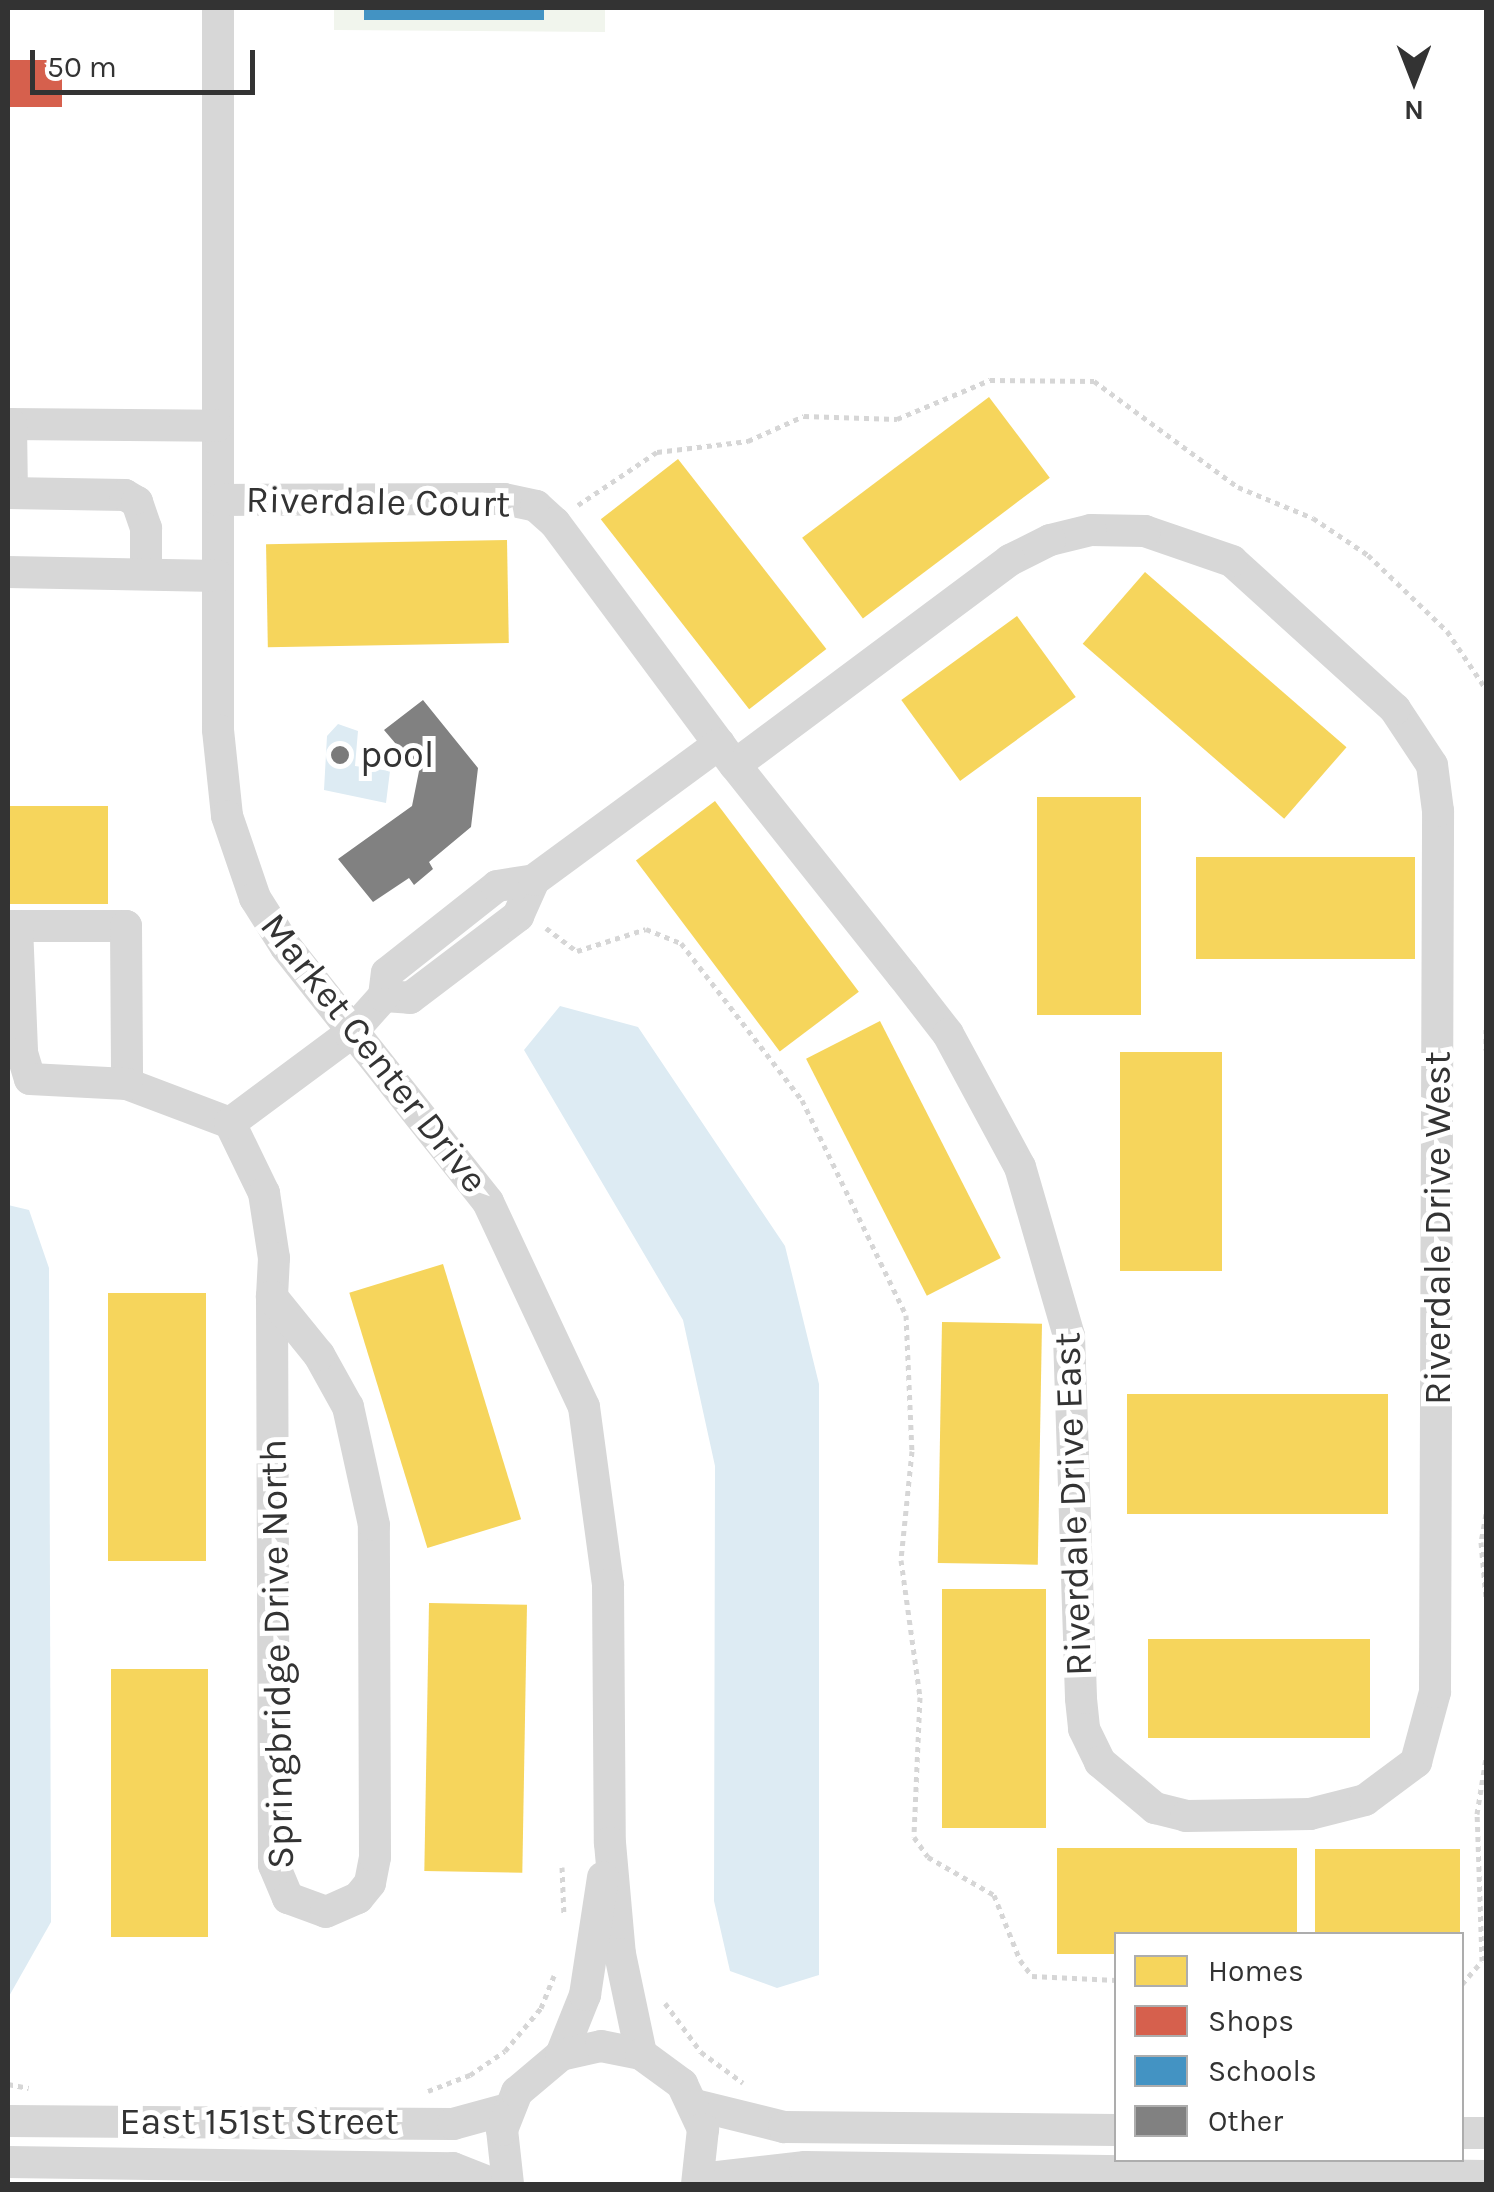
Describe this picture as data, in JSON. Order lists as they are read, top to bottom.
{
  "streets": {
    "street": [
      "Riverdale Court",
      "Market Center Drive",
      "Riverdale Drive West",
      "Riverdale Drive East",
      "Springbridge Drive North",
      "East 151st Street"
    ]
  },
  "crossings": [
    ["Riverdale Court", "Market Center Drive"],
    ["Riverdale Court", "Riverdale Drive West"],
    ["Riverdale Court", "Riverdale Drive East"],
    ["Riverdale Drive West", "Riverdale Drive East"]
  ],
  "places": ["pool"],
  "legend": [
    "Homes",
    "Shops",
    "Schools",
    "Other"
  ],
  "scale_bar": "50 m",
  "north": "bottom"
}
